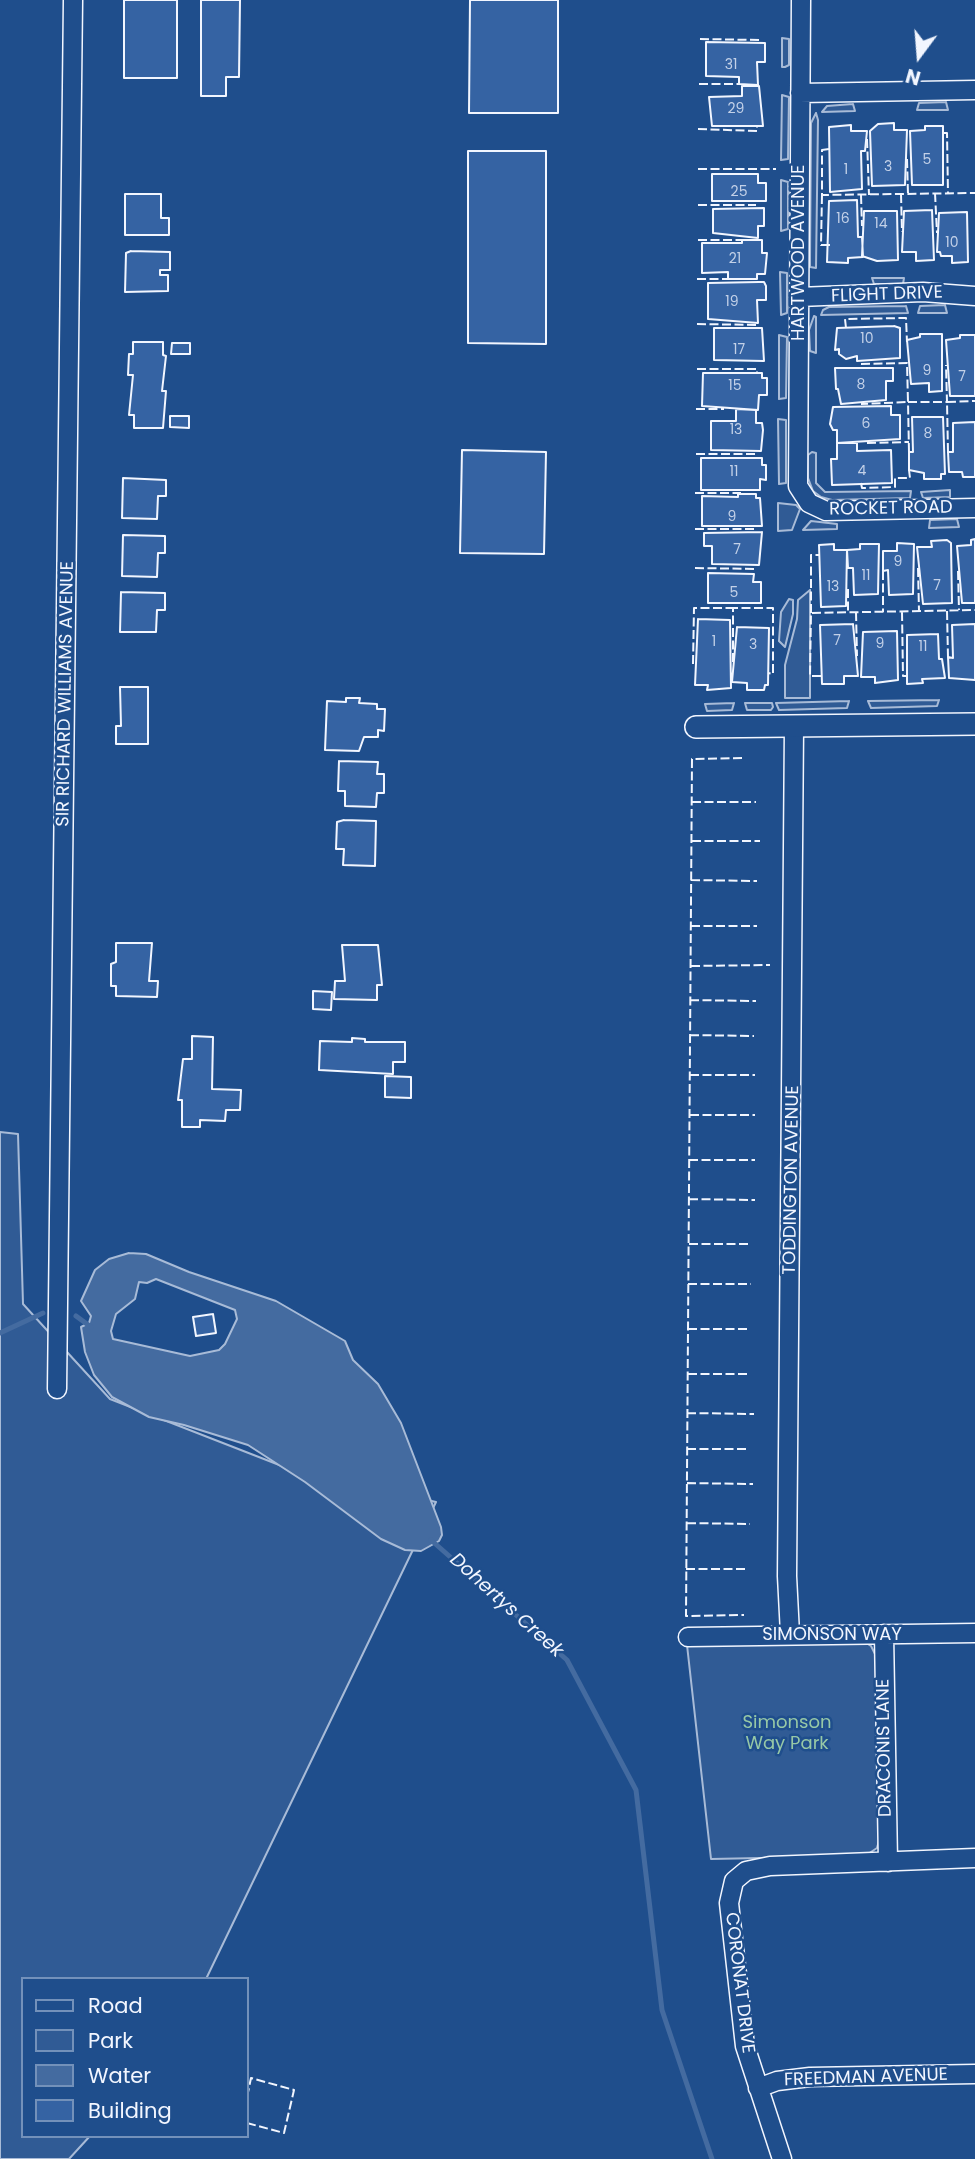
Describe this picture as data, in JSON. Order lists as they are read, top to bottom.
{
  "streets": {
    "street": [
      "HARTWOOD AVENUE",
      "FLIGHT DRIVE",
      "ROCKET ROAD",
      "SIR RICHARD WILLIAMS AVENUE",
      "TODDINGTON AVENUE",
      "SIMONSON WAY",
      "DRACONIS LANE",
      "CORONAT DRIVE",
      "FREEDMAN AVENUE"
    ]
  },
  "crossings": [
    ["HARTWOOD AVENUE", "FLIGHT DRIVE"],
    ["HARTWOOD AVENUE", "ROCKET ROAD"],
    ["TODDINGTON AVENUE", "SIMONSON WAY"],
    ["SIMONSON WAY", "DRACONIS LANE"],
    ["DRACONIS LANE", "CORONAT DRIVE"],
    ["CORONAT DRIVE", "FREEDMAN AVENUE"]
  ],
  "water": ["Dohertys Creek"],
  "parks": ["Simonson Way Park"],
  "house_numbers": [
    "31",
    "29",
    "5",
    "3",
    "1",
    "25",
    "16",
    "14",
    "10",
    "21",
    "19",
    "10",
    "17",
    "9",
    "7",
    "8",
    "15",
    "6",
    "13",
    "8",
    "4",
    "11",
    "9",
    "7",
    "9",
    "11",
    "7",
    "13",
    "5",
    "7",
    "1",
    "9",
    "3",
    "11"
  ],
  "legend": [
    "Road",
    "Park",
    "Water",
    "Building"
  ],
  "north": "bottom"
}
